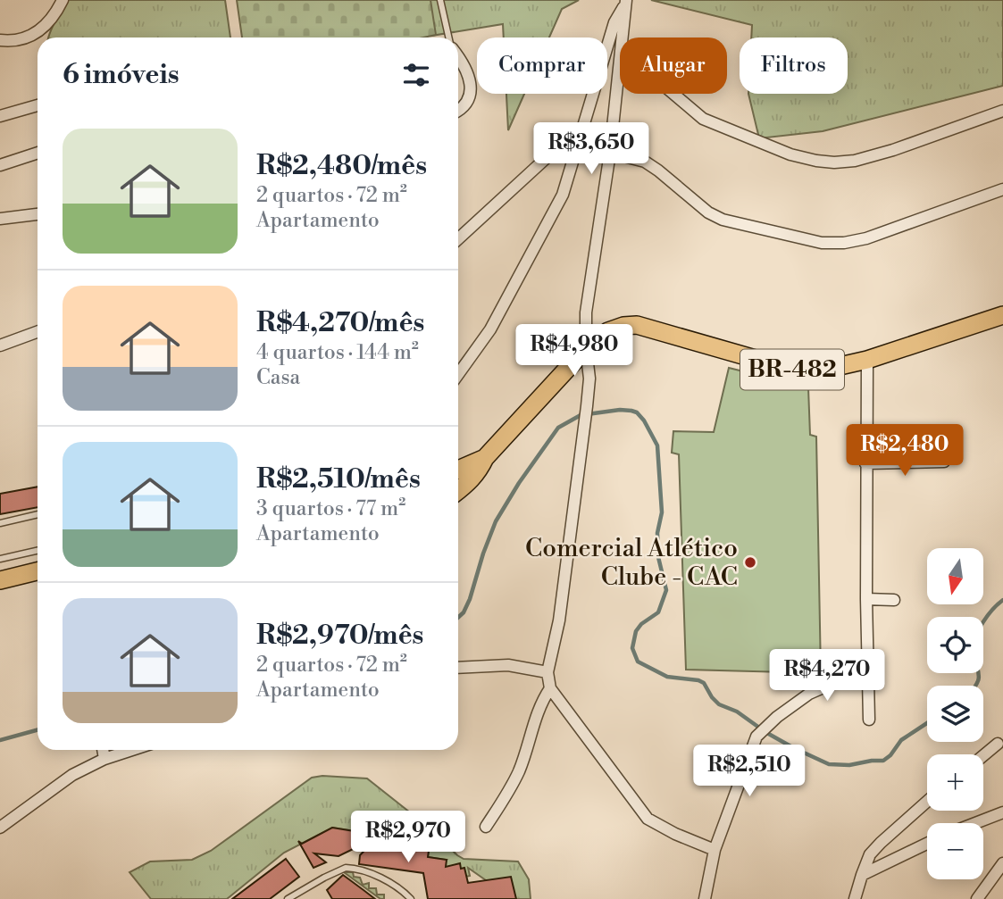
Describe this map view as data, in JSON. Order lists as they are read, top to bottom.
{
  "streets": {
    "highway": ["BR-482"]
  },
  "places": ["Comercial Atlético Clube - CAC"],
  "north": "bottom",
  "page": {
    "chip": ["Comprar", "Alugar", "Filtros"],
    "heading": "6 imóveis",
    "list": [
      {
        "name": "R$2,480/mês",
        "note": "2 quartos · 72 m² · Apartamento"
      },
      {
        "name": "R$4,270/mês",
        "note": "4 quartos · 144 m² · Casa"
      },
      {
        "name": "R$2,510/mês",
        "note": "3 quartos · 77 m² · Apartamento"
      },
      {
        "name": "R$2,970/mês",
        "note": "2 quartos · 72 m² · Apartamento"
      }
    ],
    "price": [
      "R$3,650",
      "R$4,980",
      "R$2,480",
      "R$4,270",
      "R$2,510",
      "R$2,970"
    ],
    "map_buttons": ["+", "−"]
  }
}
